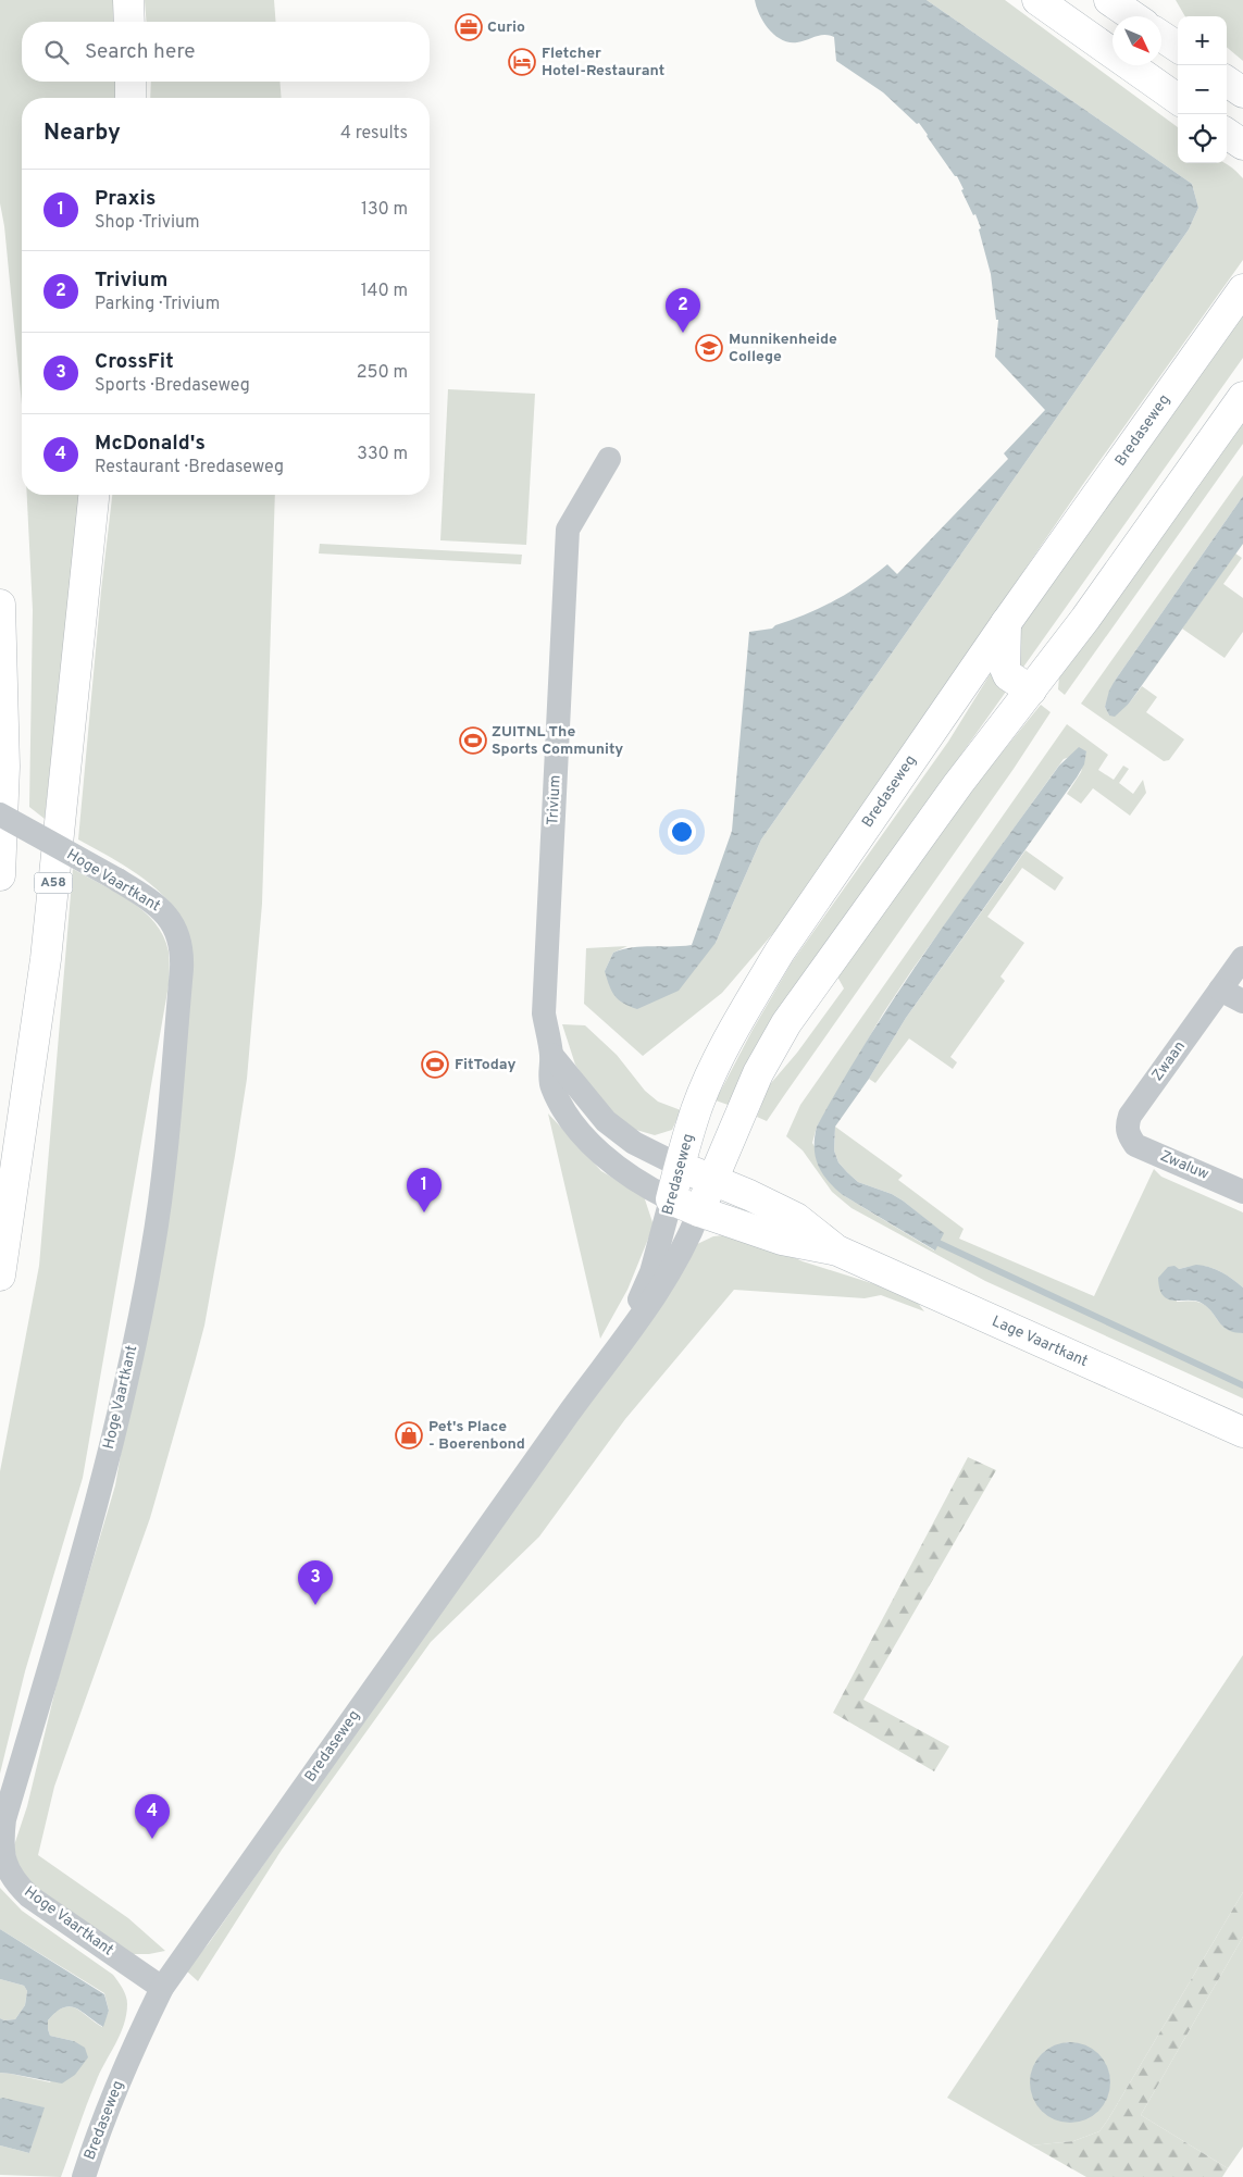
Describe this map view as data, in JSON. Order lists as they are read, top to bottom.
{
  "streets": {
    "main road": ["Bredaseweg", "A58", "Lage Vaartkant"],
    "street": [
      "Trivium",
      "Hoge Vaartkant",
      "Zwaan",
      "Zwaluw"
    ]
  },
  "crossings": [
    ["Bredaseweg", "Trivium"],
    ["Bredaseweg", "Hoge Vaartkant"],
    ["Bredaseweg", "Lage Vaartkant"],
    ["Trivium", "Lage Vaartkant"],
    ["Zwaan", "Zwaluw"]
  ],
  "places": {
    "office": ["Curio"],
    "hotel": ["Fletcher Hotel-Restaurant"],
    "school or university": ["Munnikenheide College"],
    "sports": ["ZUITNL The Sports Community", "FitToday"],
    "shop": ["Pet's Place - Boerenbond"]
  },
  "north": "bottom right",
  "page": {
    "map_buttons": ["+", "−"],
    "search": "Search here",
    "heading": ["Nearby", "4 results"],
    "list": [
      {
        "mark": "1",
        "name": "Praxis",
        "note": "Shop · Trivium",
        "value": "130 m"
      },
      {
        "mark": "2",
        "name": "Trivium",
        "note": "Parking · Trivium",
        "value": "140 m"
      },
      {
        "mark": "3",
        "name": "CrossFit",
        "note": "Sports · Bredaseweg",
        "value": "250 m"
      },
      {
        "mark": "4",
        "name": "McDonald's",
        "note": "Restaurant · Bredaseweg",
        "value": "330 m"
      }
    ],
    "pins": [
      "2",
      "1",
      "3",
      "4"
    ]
  }
}
